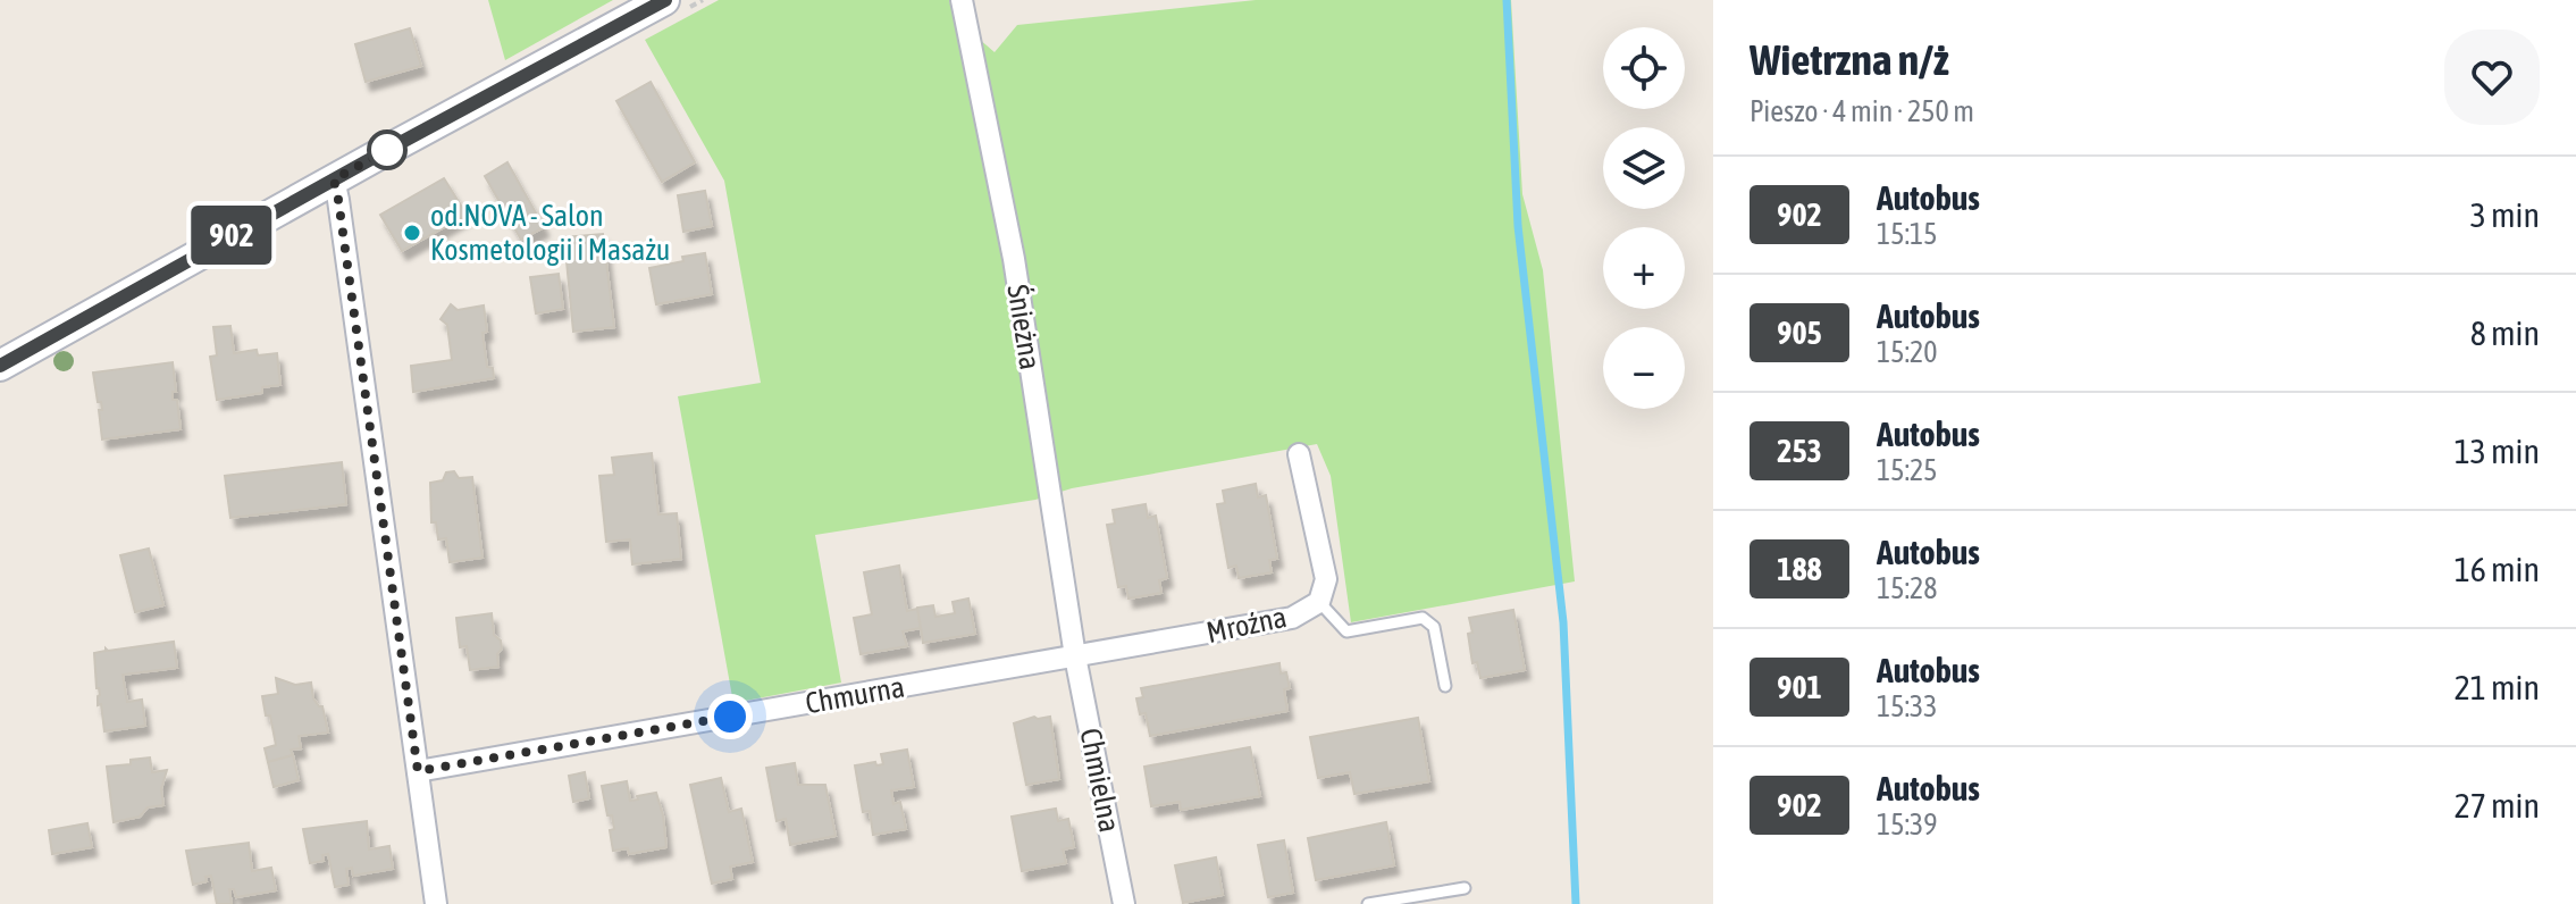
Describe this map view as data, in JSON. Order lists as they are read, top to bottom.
{
  "streets": {
    "street": [
      "Śnieżna",
      "Mroźna",
      "Chmurna",
      "Chmielna"
    ]
  },
  "crossings": [
    ["Śnieżna", "Mroźna"],
    ["Śnieżna", "Chmurna"],
    ["Śnieżna", "Chmielna"],
    ["Mroźna", "Chmurna"],
    ["Mroźna", "Chmielna"],
    ["Chmurna", "Chmielna"]
  ],
  "places": ["od.NOVA - Salon Kosmetologii i Masażu"],
  "lines": ["bus line 902"],
  "page": {
    "on_map": "902",
    "heading": ["Wietrzna n/ż", "Pieszo · 4 min · 250 m"],
    "map_buttons": ["+", "−"],
    "list": [
      {
        "mark": "902",
        "name": "Autobus",
        "note": "15:15",
        "value": "3 min"
      },
      {
        "mark": "905",
        "name": "Autobus",
        "note": "15:20",
        "value": "8 min"
      },
      {
        "mark": "253",
        "name": "Autobus",
        "note": "15:25",
        "value": "13 min"
      },
      {
        "mark": "188",
        "name": "Autobus",
        "note": "15:28",
        "value": "16 min"
      },
      {
        "mark": "901",
        "name": "Autobus",
        "note": "15:33",
        "value": "21 min"
      },
      {
        "mark": "902",
        "name": "Autobus",
        "note": "15:39",
        "value": "27 min"
      }
    ]
  }
}
